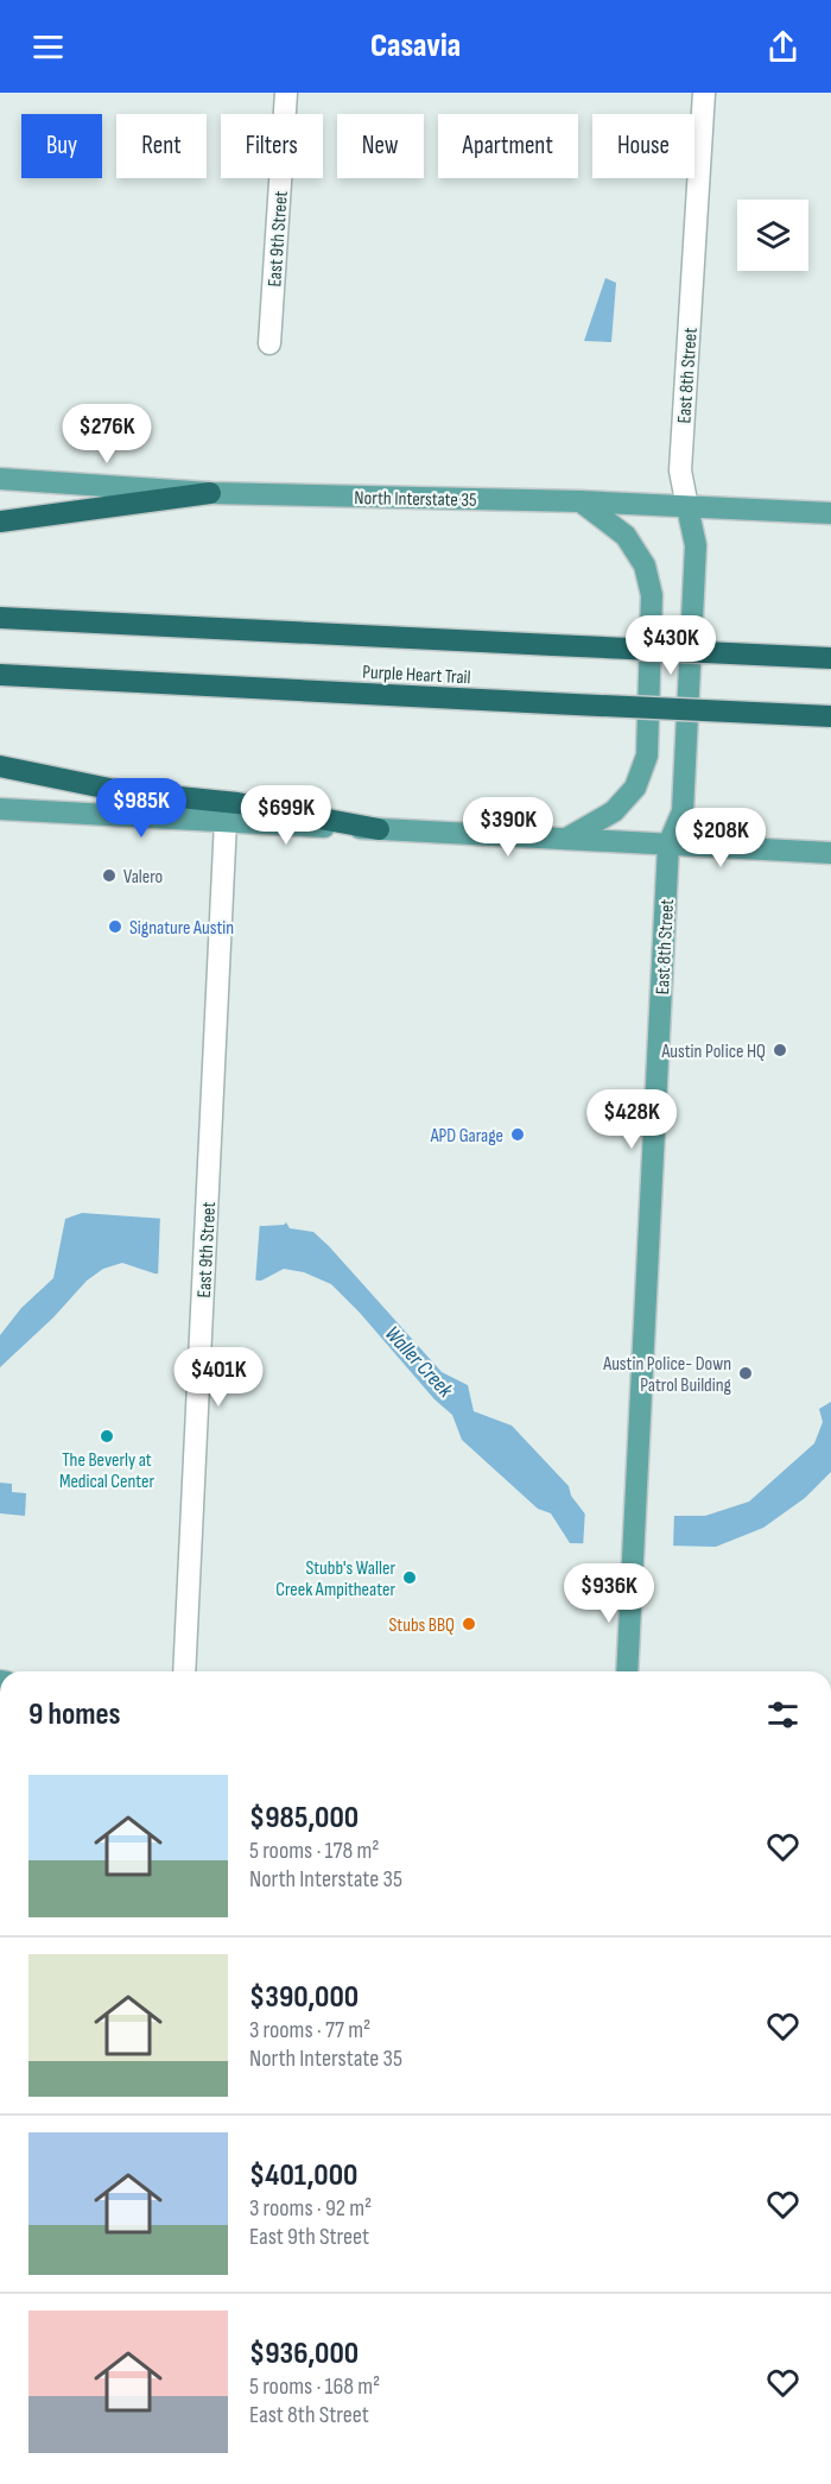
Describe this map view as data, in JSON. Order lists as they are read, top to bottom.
{
  "streets": {
    "highway": ["Purple Heart Trail"],
    "main road": ["East 8th Street", "North Interstate 35"],
    "street": ["East 9th Street"]
  },
  "crossings": [
    ["East 8th Street", "North Interstate 35"]
  ],
  "water": ["Waller Creek"],
  "places": [
    "Valero",
    "Signature Austin",
    "Austin Police HQ",
    "APD Garage",
    "Austin Police- Down Patrol Building",
    "The Beverly at Medical Center",
    "Stubb's Waller Creek Ampitheater",
    "Stubs BBQ"
  ],
  "page": {
    "header": "Casavia",
    "chip": [
      "Buy",
      "Rent",
      "Filters",
      "New",
      "Apartment",
      "House"
    ],
    "price": [
      "$276K",
      "$430K",
      "$985K",
      "$699K",
      "$390K",
      "$208K",
      "$428K",
      "$401K",
      "$936K"
    ],
    "heading": "9 homes",
    "list": [
      {
        "name": "$985,000",
        "note": "5 rooms · 178 m² · North Interstate 35"
      },
      {
        "name": "$390,000",
        "note": "3 rooms · 77 m² · North Interstate 35"
      },
      {
        "name": "$401,000",
        "note": "3 rooms · 92 m² · East 9th Street"
      },
      {
        "name": "$936,000",
        "note": "5 rooms · 168 m² · East 8th Street"
      }
    ]
  }
}
